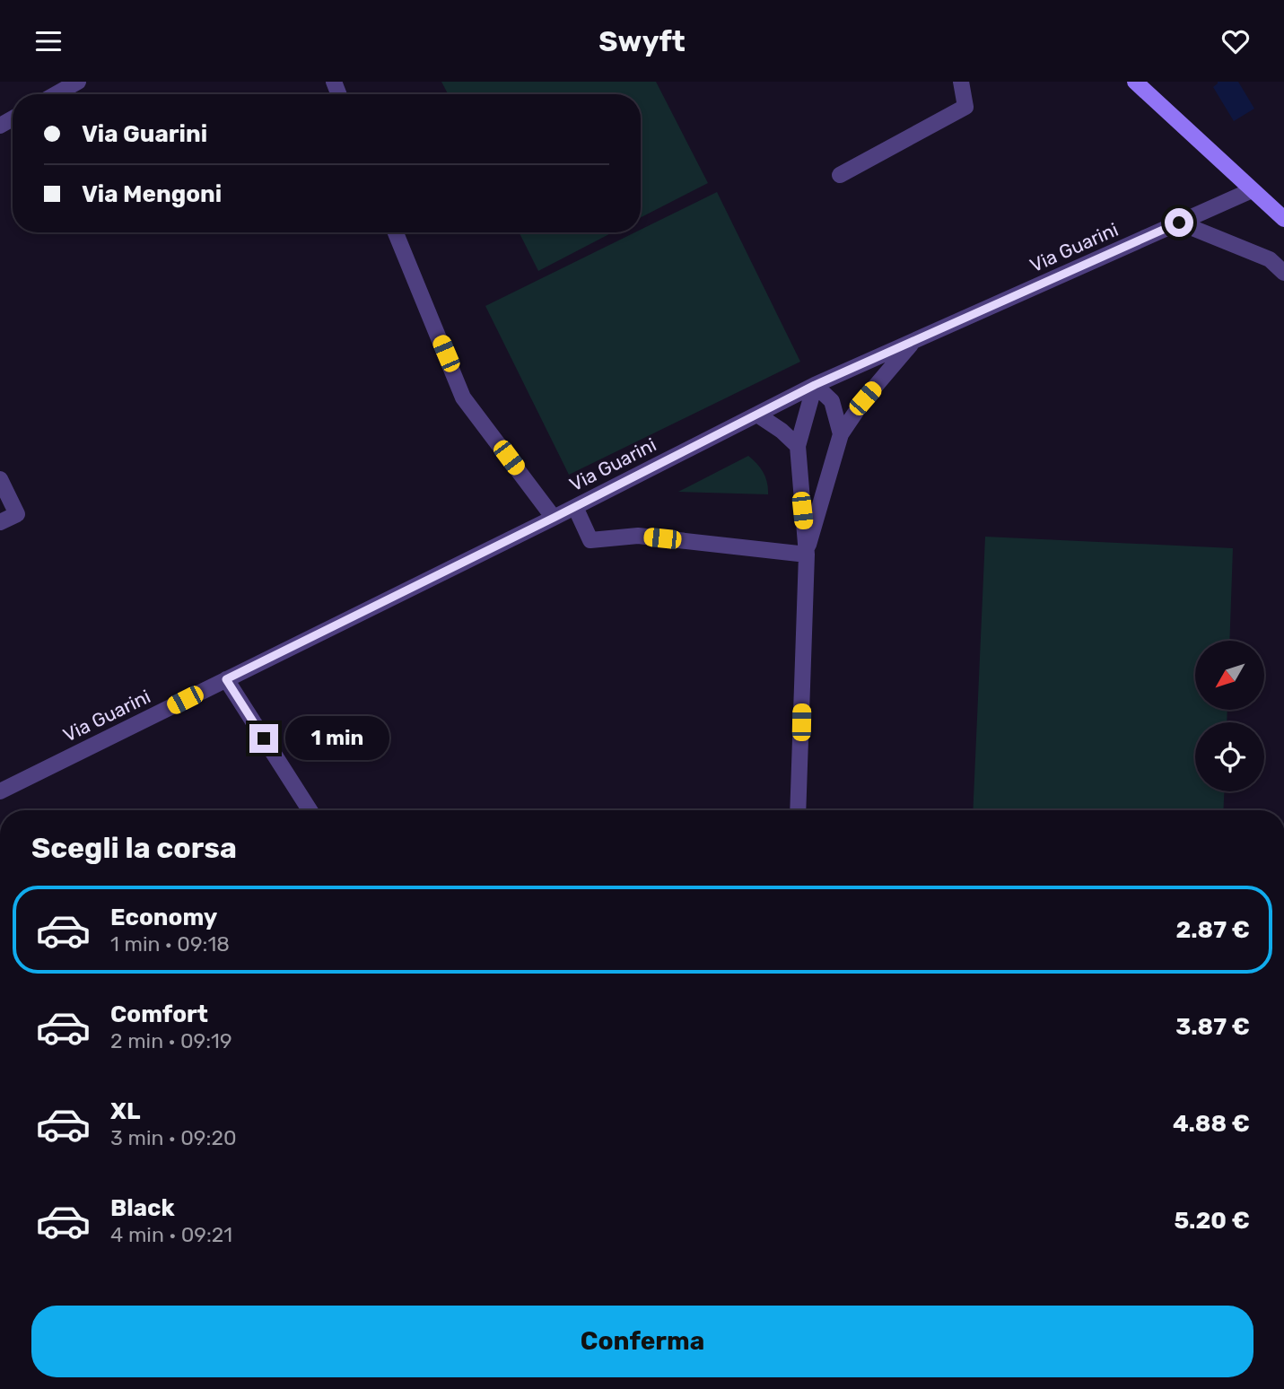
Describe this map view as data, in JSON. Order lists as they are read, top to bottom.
{
  "streets": {
    "street": ["Via Guarini"]
  },
  "north": "bottom left",
  "page": {
    "header": "Swyft",
    "banner": ["Via Guarini", "Via Mengoni"],
    "bubble": "1 min",
    "heading": "Scegli la corsa",
    "list": [
      {
        "name": "Economy",
        "note": "1 min · 09:18",
        "value": "2.87 €"
      },
      {
        "name": "Comfort",
        "note": "2 min · 09:19",
        "value": "3.87 €"
      },
      {
        "name": "XL",
        "note": "3 min · 09:20",
        "value": "4.88 €"
      },
      {
        "name": "Black",
        "note": "4 min · 09:21",
        "value": "5.20 €"
      }
    ],
    "buttons": "Conferma"
  }
}
